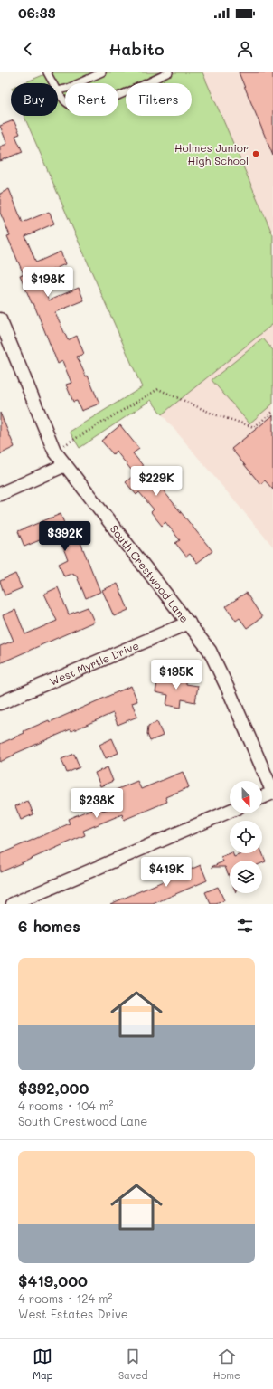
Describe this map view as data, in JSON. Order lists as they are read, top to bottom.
{
  "streets": {
    "street": ["South Crestwood Lane", "West Myrtle Drive"]
  },
  "crossings": [
    ["South Crestwood Lane", "West Myrtle Drive"]
  ],
  "places": ["Holmes Junior High School"],
  "north": "bottom",
  "page": {
    "status": "06:33",
    "header": "Habito",
    "chip": ["Buy", "Rent", "Filters"],
    "price": [
      "$198K",
      "$229K",
      "$392K",
      "$195K",
      "$238K",
      "$419K"
    ],
    "heading": "6 homes",
    "list": [
      {
        "name": "$392,000",
        "note": "4 rooms · 104 m² · South Crestwood Lane"
      },
      {
        "name": "$419,000",
        "note": "4 rooms · 124 m² · West Estates Drive"
      }
    ],
    "tabs": ["Map", "Saved", "Home"]
  }
}
